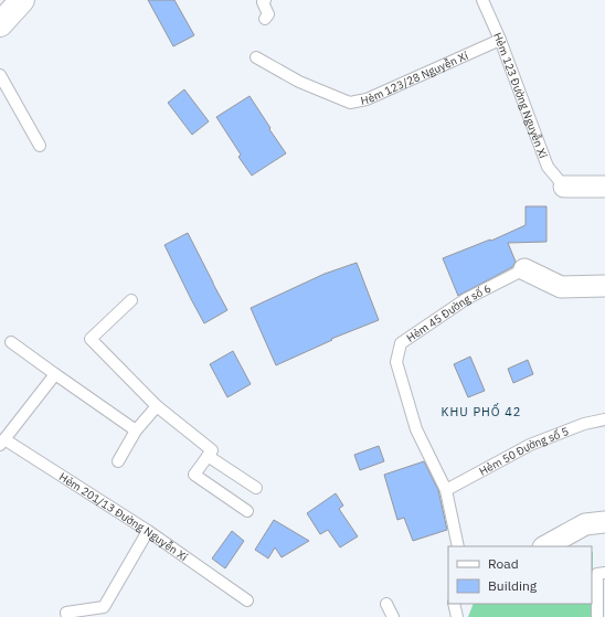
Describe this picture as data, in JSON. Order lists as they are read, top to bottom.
{
  "streets": {
    "lane": [
      "Hẻm 123/28 Nguyễn Xí",
      "Hẻm 123 Đường Nguyễn Xí",
      "Hẻm 45 Đường số 6",
      "Hẻm 50 Đường số 5",
      "Hẻm 201/13 Đường Nguyễn Xí"
    ]
  },
  "crossings": [
    ["Hẻm 123/28 Nguyễn Xí", "Hẻm 123 Đường Nguyễn Xí"],
    ["Hẻm 45 Đường số 6", "Hẻm 50 Đường số 5"]
  ],
  "districts": ["KHU PHỐ 42"],
  "legend": ["Road", "Building"]
}
